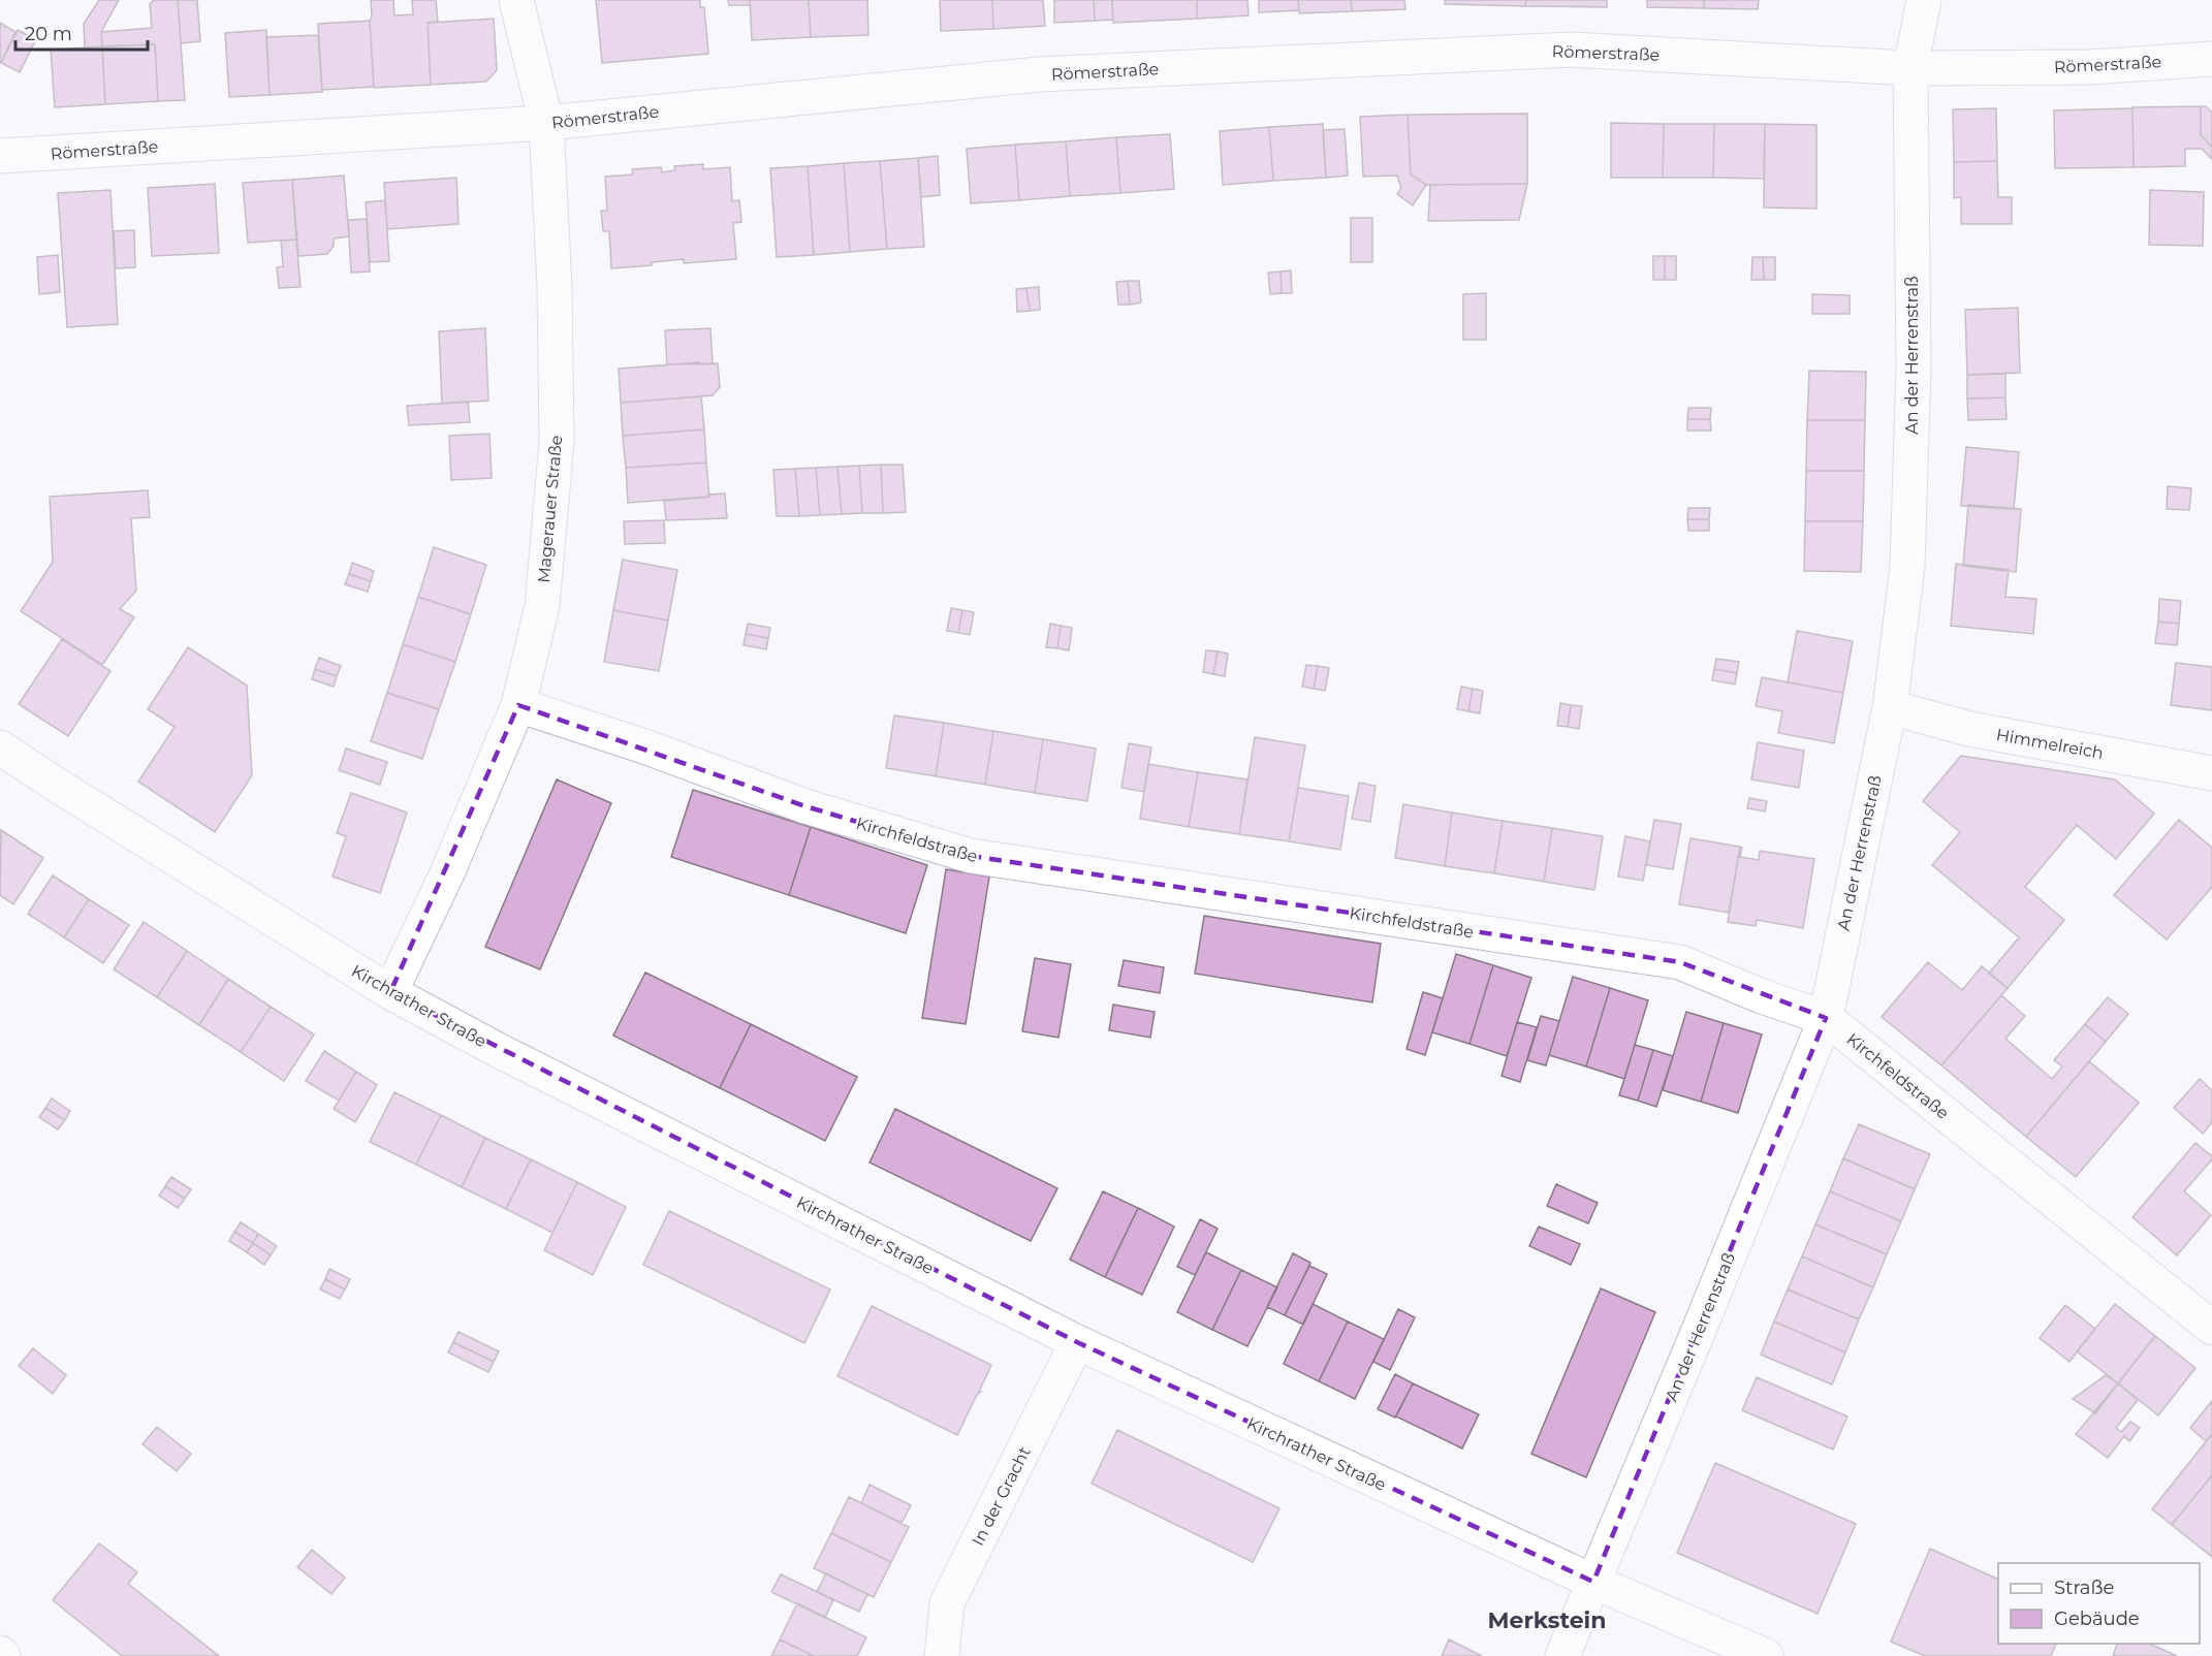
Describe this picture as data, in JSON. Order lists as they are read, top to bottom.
{
  "streets": {
    "street": [
      "Römerstraße",
      "An der Herrenstraß",
      "Magerauer Straße",
      "Himmelreich",
      "Kirchfeldstraße",
      "Kirchrather Straße",
      "In der Gracht"
    ]
  },
  "crossings": [
    ["Römerstraße", "An der Herrenstraß"],
    ["Römerstraße", "Magerauer Straße"],
    ["An der Herrenstraß", "Himmelreich"],
    ["An der Herrenstraß", "Kirchfeldstraße"],
    ["An der Herrenstraß", "Kirchrather Straße"],
    ["Magerauer Straße", "Kirchfeldstraße"],
    ["Magerauer Straße", "Kirchrather Straße"],
    ["Kirchrather Straße", "In der Gracht"]
  ],
  "districts": ["Merkstein"],
  "legend": ["Straße", "Gebäude"],
  "scale_bar": "20 m"
}
